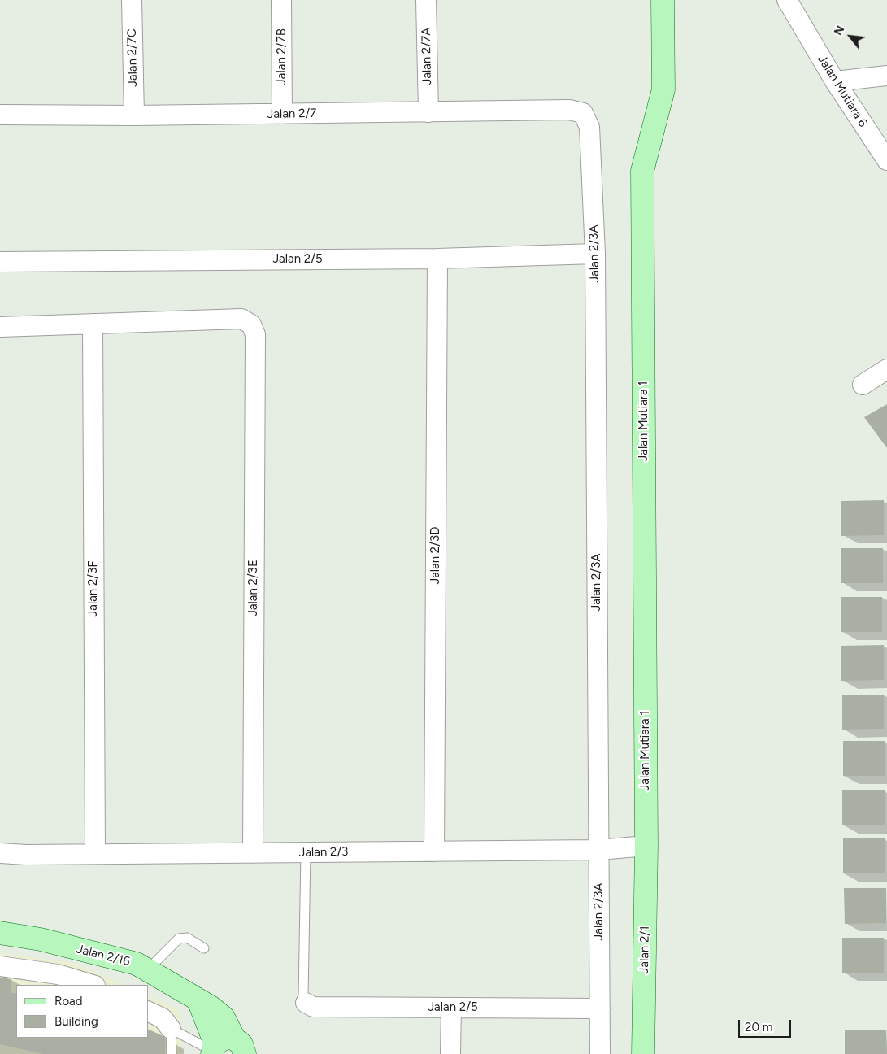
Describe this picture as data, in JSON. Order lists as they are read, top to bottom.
{
  "streets": {
    "street": [
      "Jalan 2/7A",
      "Jalan 2/7B",
      "Jalan 2/7C",
      "Jalan Mutiara 6",
      "Jalan 2/7",
      "Jalan 2/3A",
      "Jalan 2/5",
      "Jalan Mutiara 1",
      "Jalan 2/3D",
      "Jalan 2/3E",
      "Jalan 2/3F",
      "Jalan 2/3",
      "Jalan 2/1",
      "Jalan 2/16"
    ]
  },
  "crossings": [
    ["Jalan 2/7A", "Jalan 2/7"],
    ["Jalan 2/7B", "Jalan 2/7"],
    ["Jalan 2/7C", "Jalan 2/7"],
    ["Jalan 2/7", "Jalan 2/3A"],
    ["Jalan 2/3A", "Jalan 2/5"],
    ["Jalan 2/3A", "Jalan 2/3"],
    ["Jalan 2/5", "Jalan 2/3D"],
    ["Jalan Mutiara 1", "Jalan 2/3"],
    ["Jalan Mutiara 1", "Jalan 2/1"],
    ["Jalan 2/3D", "Jalan 2/3"],
    ["Jalan 2/3E", "Jalan 2/3F"],
    ["Jalan 2/3E", "Jalan 2/3"],
    ["Jalan 2/3F", "Jalan 2/3"],
    ["Jalan 2/3", "Jalan 2/1"]
  ],
  "legend": ["Road", "Building"],
  "scale_bar": "20 m",
  "north": "top left"
}
